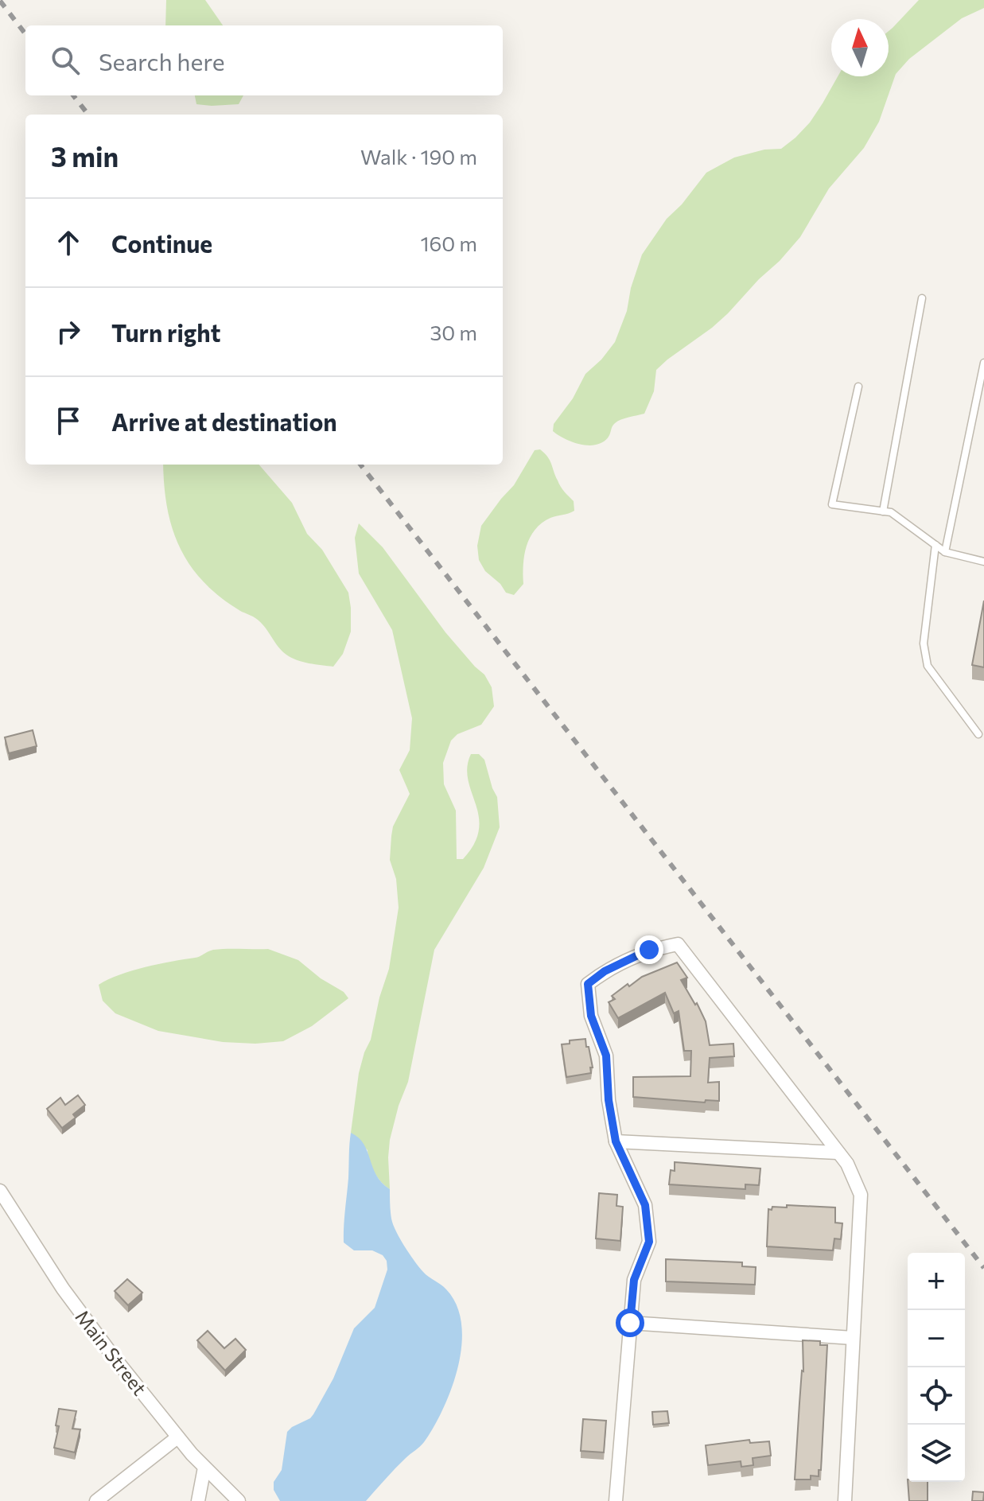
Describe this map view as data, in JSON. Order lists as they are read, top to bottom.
{
  "streets": {
    "street": ["Main Street"]
  },
  "north": "top",
  "page": {
    "search": "Search here",
    "heading": ["3 min", "Walk · 190 m"],
    "list": [
      ["Continue", "160 m"],
      ["Turn right", "30 m"],
      "Arrive at destination"
    ],
    "map_buttons": ["+", "−"]
  }
}
